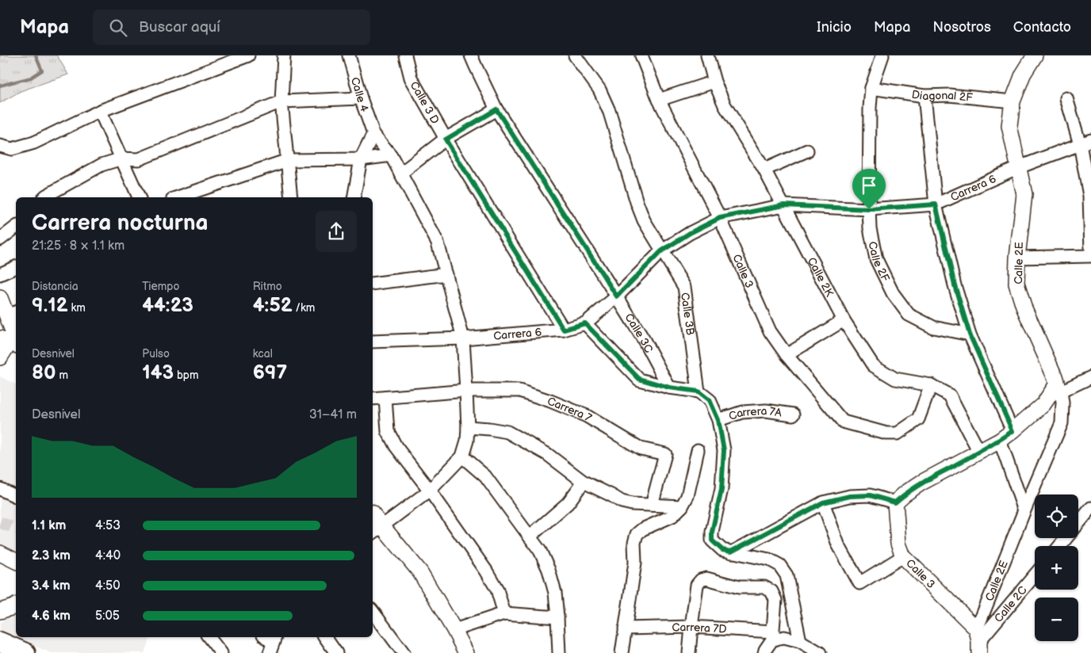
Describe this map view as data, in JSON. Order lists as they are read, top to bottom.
{
  "streets": {
    "street": [
      "Calle 4",
      "Diagonal 2F",
      "Calle 3 D",
      "Carrera 6",
      "Calle 2F",
      "Calle 2E",
      "Calle 3",
      "Calle 2K",
      "Calle 3B",
      "Calle 3C",
      "Carrera 7",
      "Carrera 7A",
      "Calle 2C",
      "Carrera 7D"
    ]
  },
  "crossings": [
    ["Calle 4", "Carrera 6"],
    ["Calle 4", "Carrera 7"],
    ["Diagonal 2F", "Calle 2F"],
    ["Diagonal 2F", "Calle 2E"],
    ["Calle 3 D", "Carrera 6"],
    ["Carrera 6", "Calle 2F"],
    ["Carrera 6", "Calle 2E"],
    ["Carrera 6", "Calle 3"],
    ["Carrera 6", "Calle 2K"],
    ["Carrera 6", "Calle 3B"],
    ["Carrera 6", "Calle 3C"],
    ["Calle 2E", "Calle 3"],
    ["Calle 2E", "Calle 2C"],
    ["Calle 3", "Calle 2K"],
    ["Calle 3", "Calle 2C"]
  ],
  "page": {
    "header": "Mapa",
    "search": "Buscar aquí",
    "nav": [
      "Inicio",
      "Mapa",
      "Nosotros",
      "Contacto"
    ],
    "heading": ["Carrera nocturna", "21:25 · 8 × 1.1 km"],
    "stats": [
      ["Distancia", "9.12 km"],
      ["Tiempo", "44:23"],
      ["Ritmo", "4:52 /km"],
      ["Desnivel", "80 m"],
      ["Pulso", "143 bpm"],
      ["kcal", "697"]
    ],
    "chart": ["Desnivel", "31–41 m"],
    "map_buttons": ["+", "−"],
    "list": [
      {
        "name": "1.1 km",
        "note": "4:53"
      },
      {
        "name": "2.3 km",
        "note": "4:40"
      },
      {
        "name": "3.4 km",
        "note": "4:50"
      },
      {
        "name": "4.6 km",
        "note": "5:05"
      }
    ]
  }
}
